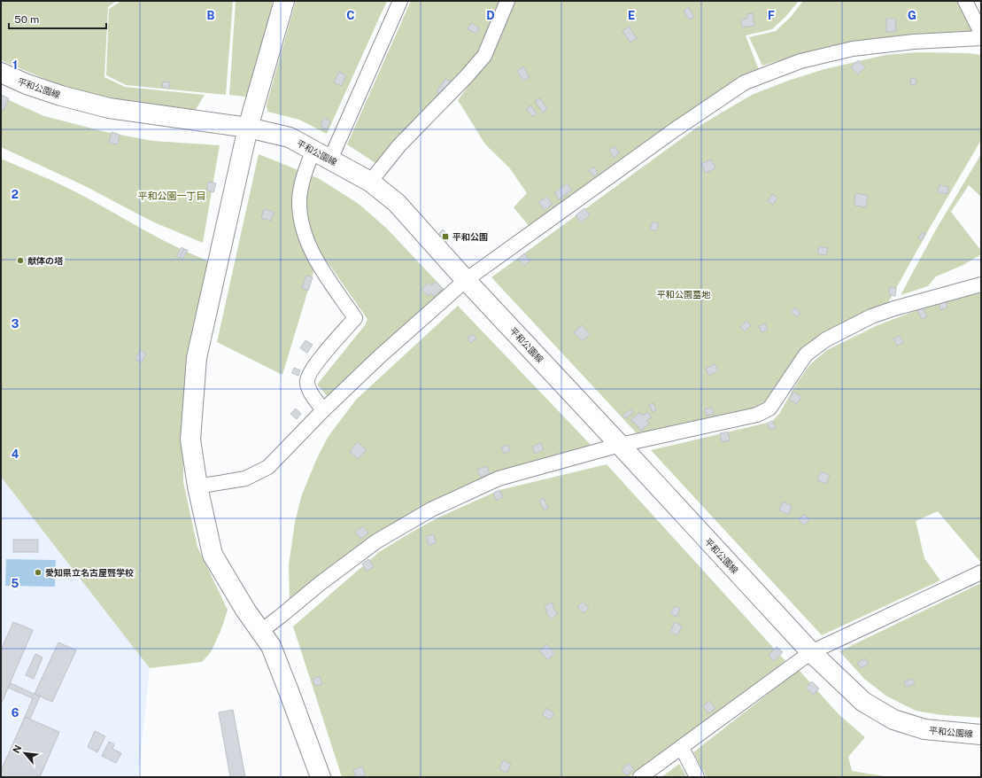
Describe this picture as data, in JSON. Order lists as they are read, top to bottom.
{
  "streets": {
    "street": ["平和公園線"]
  },
  "districts": ["平和公園一丁目"],
  "parks": ["平和公園墓地"],
  "places": {
    "transit": ["平和公園"],
    "other": ["献体の塔", "愛知県立名古屋聾学校"]
  },
  "scale_bar": "50 m",
  "north": "top left",
  "grid": {
    "columns": [
      "B",
      "C",
      "D",
      "E",
      "F",
      "G"
    ],
    "rows": [
      "1",
      "2",
      "3",
      "4",
      "5",
      "6"
    ]
  }
}
